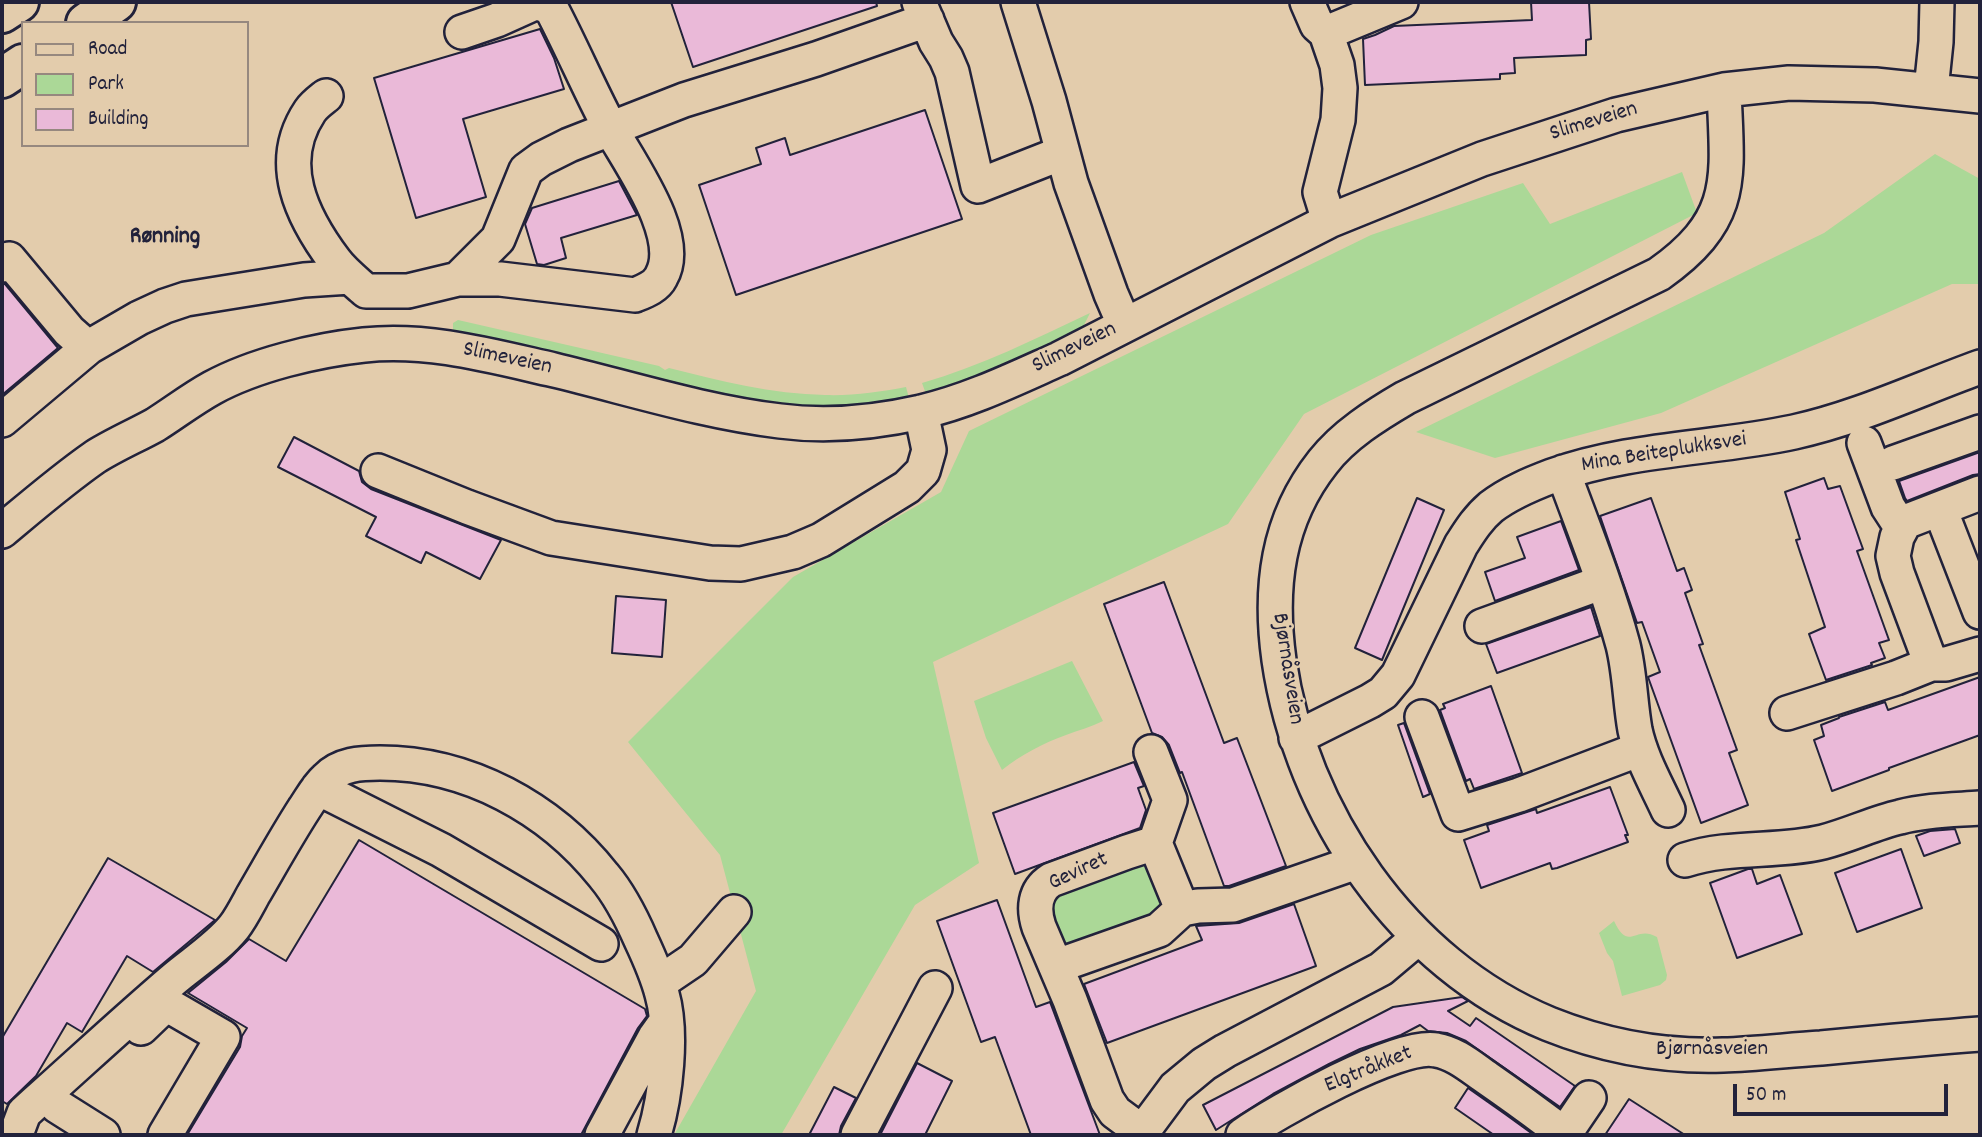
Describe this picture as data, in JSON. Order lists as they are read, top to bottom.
{
  "streets": {
    "street": [
      "Slimeveien",
      "Mina Beiteplukksvei",
      "Bjørnåsveien",
      "Geviret",
      "Elgtråkket"
    ]
  },
  "crossings": [
    ["Slimeveien", "Bjørnåsveien"],
    ["Mina Beiteplukksvei", "Bjørnåsveien"]
  ],
  "districts": ["Rønning"],
  "legend": ["Road", "Park", "Building"],
  "scale_bar": "50 m"
}
